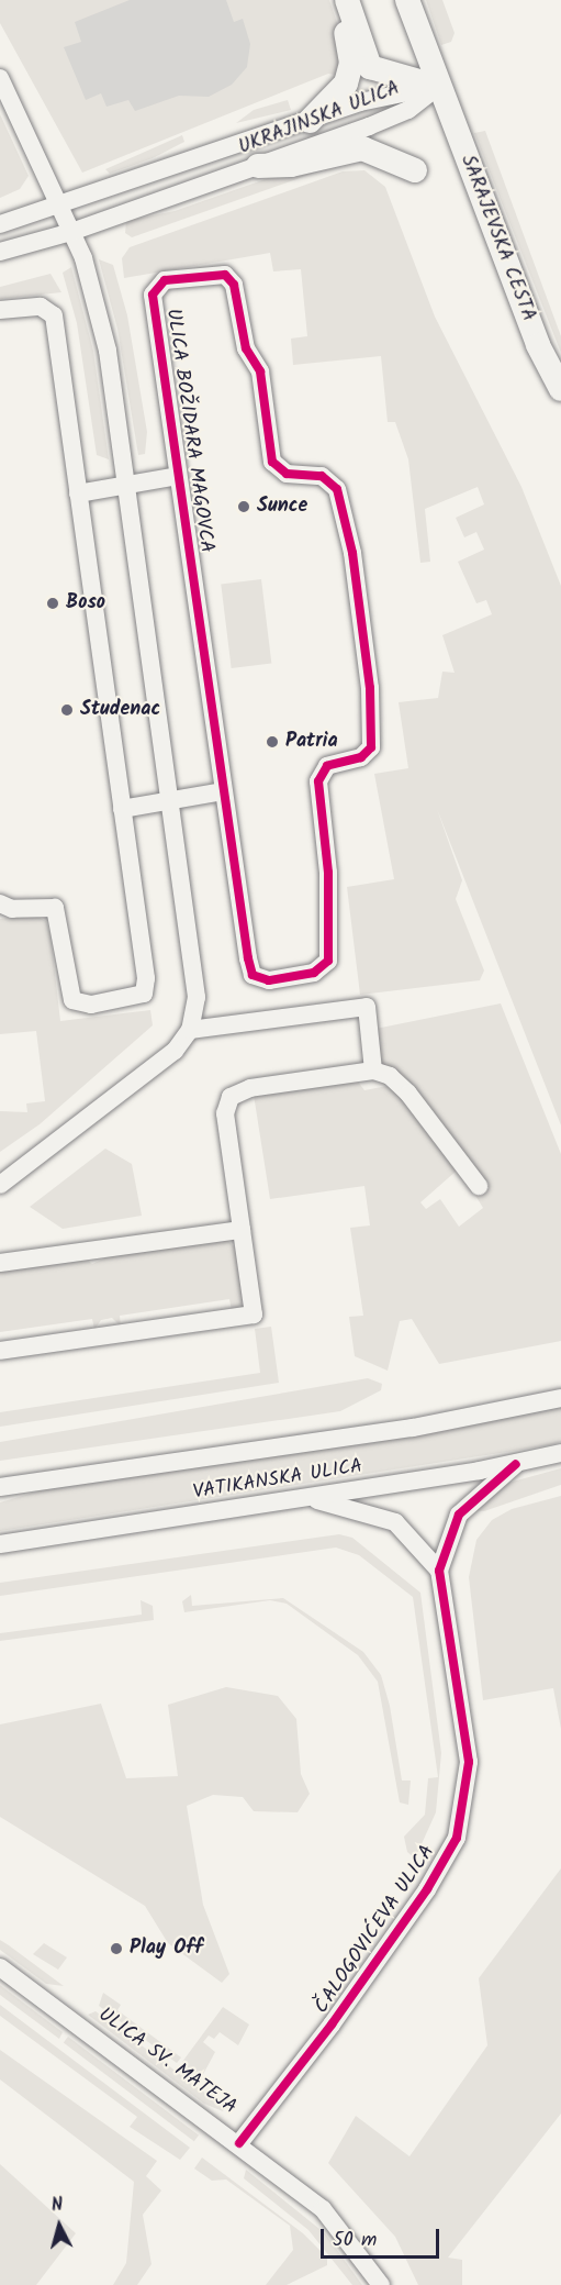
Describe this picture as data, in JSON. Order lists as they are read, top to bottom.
{
  "streets": {
    "main road": ["SARAJEVSKA CESTA"],
    "street": [
      "UKRAJINSKA ULICA",
      "ULICA BOŽIDARA MAGOVCA",
      "VATIKANSKA ULICA",
      "ČALOGOVIĆEVA ULICA",
      "ULICA SV. MATEJA"
    ]
  },
  "crossings": [
    ["UKRAJINSKA ULICA", "SARAJEVSKA CESTA"],
    ["VATIKANSKA ULICA", "ČALOGOVIĆEVA ULICA"],
    ["ČALOGOVIĆEVA ULICA", "ULICA SV. MATEJA"]
  ],
  "places": [
    "Sunce",
    "Boso",
    "Studenac",
    "Patria",
    "Play Off"
  ],
  "scale_bar": "50 m",
  "north": "top"
}
